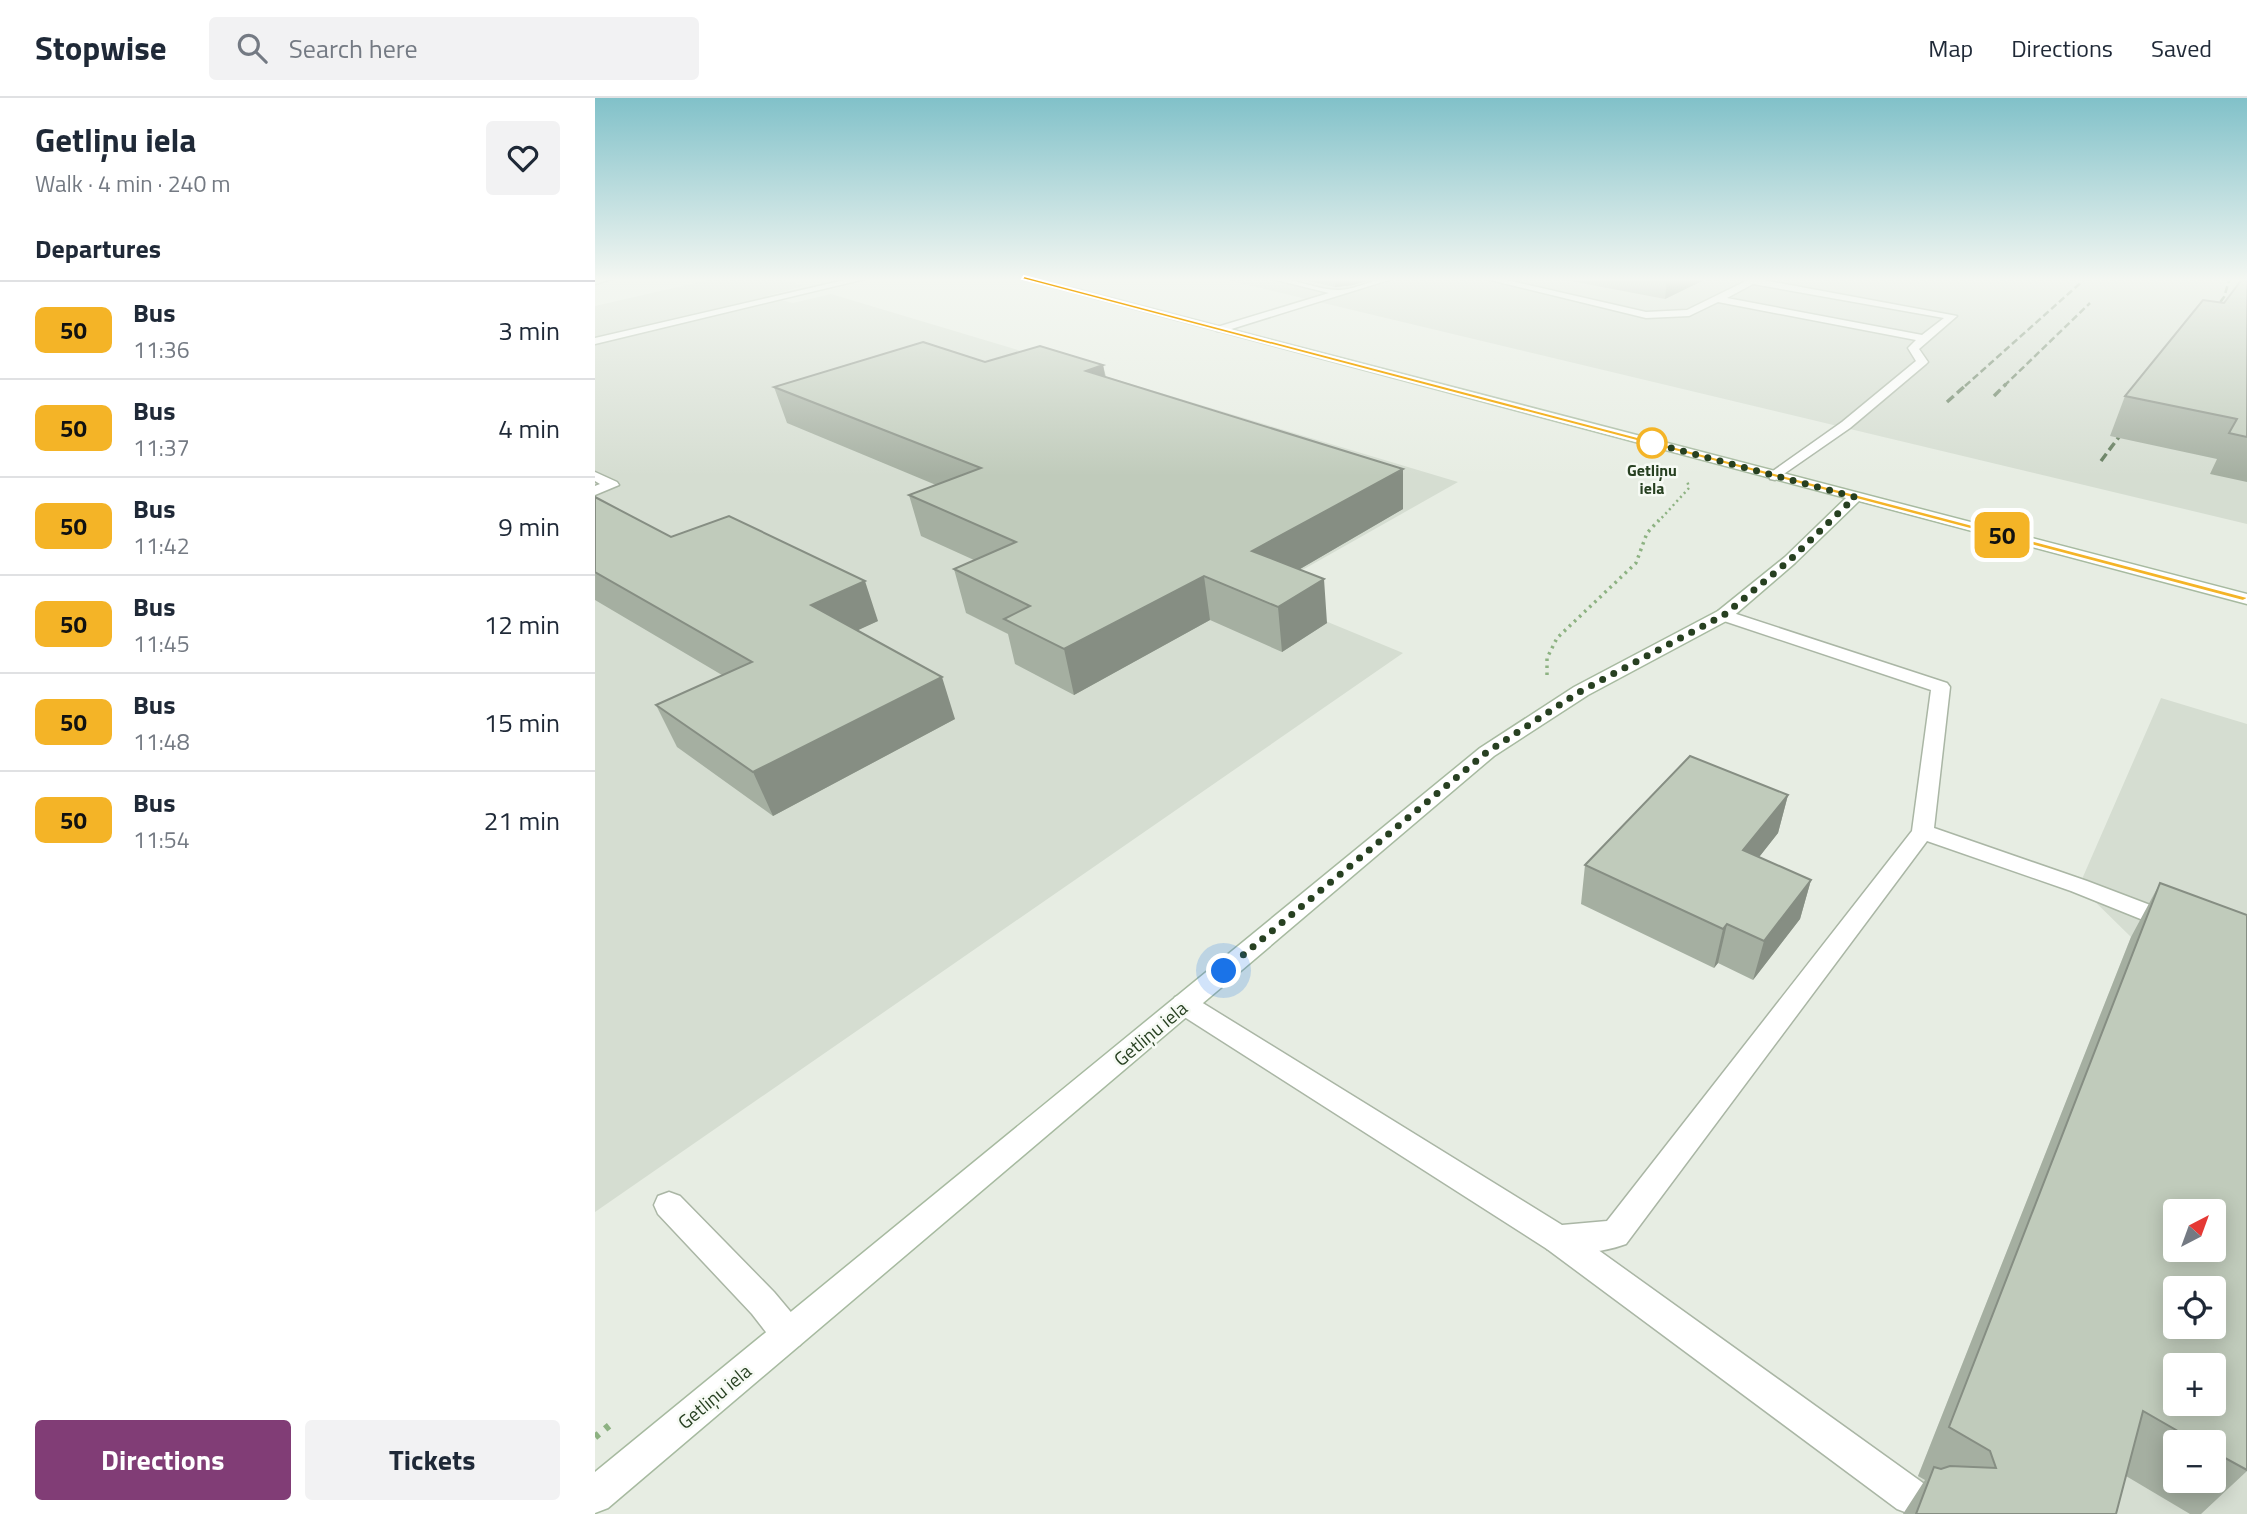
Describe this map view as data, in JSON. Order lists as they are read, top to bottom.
{
  "streets": {
    "main road": ["Getliņu iela"]
  },
  "places": ["Getliņu iela"],
  "lines": ["bus line 50"],
  "north": "top right",
  "page": {
    "header": "Stopwise",
    "search": "Search here",
    "nav": ["Map", "Directions", "Saved"],
    "heading": [
      ["Getliņu iela", "Walk · 4 min · 240 m"],
      "Departures"
    ],
    "on_map": "50",
    "list": [
      {
        "mark": "50",
        "name": "Bus",
        "note": "11:36",
        "value": "3 min"
      },
      {
        "mark": "50",
        "name": "Bus",
        "note": "11:37",
        "value": "4 min"
      },
      {
        "mark": "50",
        "name": "Bus",
        "note": "11:42",
        "value": "9 min"
      },
      {
        "mark": "50",
        "name": "Bus",
        "note": "11:45",
        "value": "12 min"
      },
      {
        "mark": "50",
        "name": "Bus",
        "note": "11:48",
        "value": "15 min"
      },
      {
        "mark": "50",
        "name": "Bus",
        "note": "11:54",
        "value": "21 min"
      }
    ],
    "map_buttons": ["+", "−"],
    "buttons": ["Directions", "Tickets"]
  }
}
